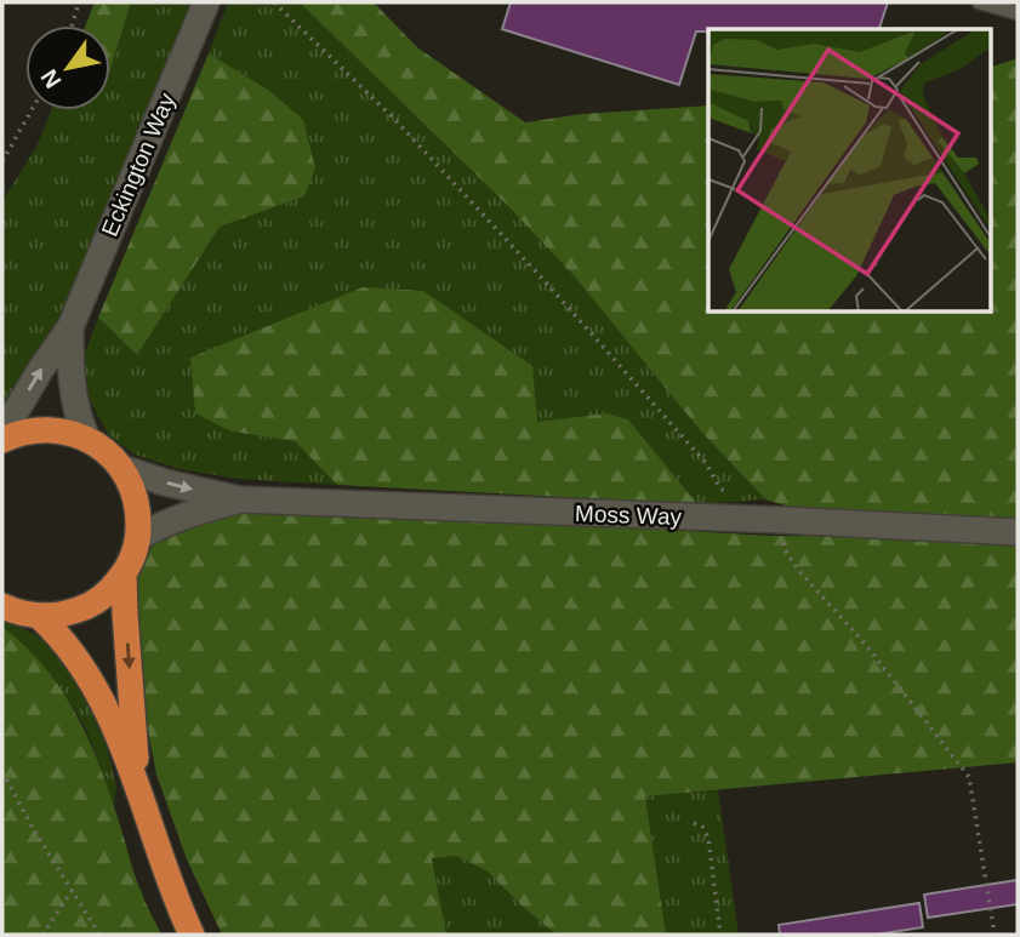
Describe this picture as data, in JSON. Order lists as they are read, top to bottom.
{
  "streets": {
    "street": ["Eckington Way", "Moss Way"]
  },
  "north": "bottom left"
}
